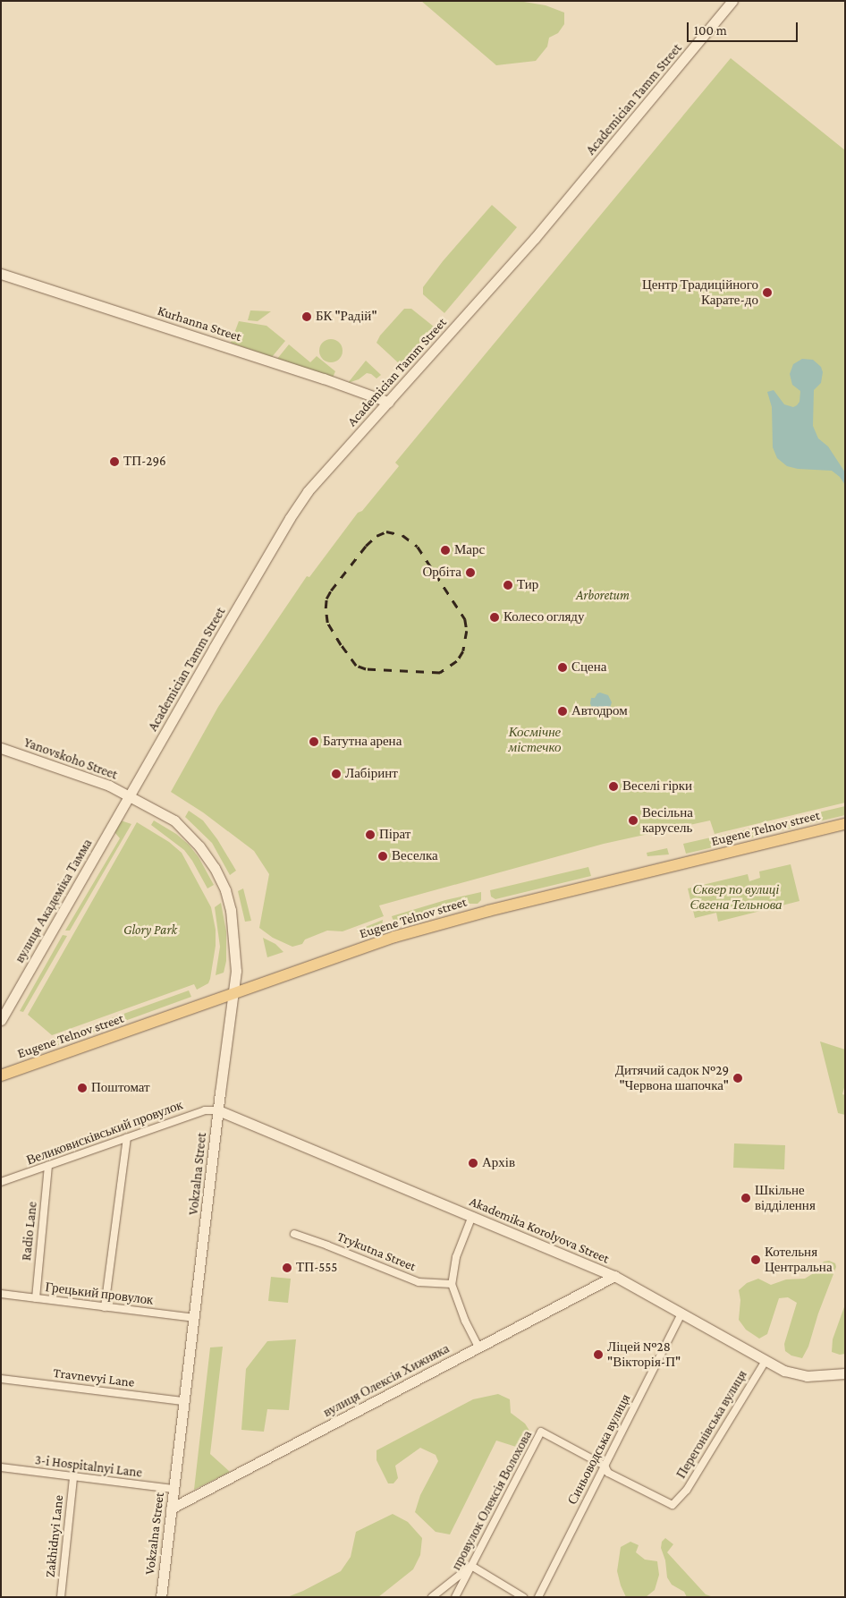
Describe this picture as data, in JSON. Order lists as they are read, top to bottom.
{
  "streets": {
    "main road": [
      "Academician Tamm Street",
      "Kurhanna Street",
      "Yanovskoho Street",
      "Eugene Telnov street",
      "вулиця Академіка Тамма",
      "Vokzalna Street",
      "Akademika Korolyova Street",
      "вулиця Олексія Хижняка"
    ],
    "street": [
      "Великовисківський провулок",
      "Radio Lane",
      "Trykutna Street",
      "Грецький провулок",
      "Travnevyi Lane",
      "Перегонівська вулиця",
      "Синьоводська вулиця",
      "3-i Hospitalnyi Lane",
      "провулок Олексія Волохова",
      "Zakhidnyi Lane"
    ]
  },
  "crossings": [
    ["Academician Tamm Street", "Kurhanna Street"],
    ["Academician Tamm Street", "Yanovskoho Street"],
    ["Academician Tamm Street", "вулиця Академіка Тамма"],
    ["Academician Tamm Street", "Vokzalna Street"],
    ["Yanovskoho Street", "вулиця Академіка Тамма"],
    ["Yanovskoho Street", "Vokzalna Street"],
    ["Eugene Telnov street", "Vokzalna Street"],
    ["вулиця Академіка Тамма", "Vokzalna Street"],
    ["Великовисківський провулок", "Vokzalna Street"],
    ["Великовисківський провулок", "Akademika Korolyova Street"],
    ["Великовисківський провулок", "Radio Lane"],
    ["Vokzalna Street", "Akademika Korolyova Street"],
    ["Vokzalna Street", "Грецький провулок"],
    ["Vokzalna Street", "Travnevyi Lane"],
    ["Vokzalna Street", "вулиця Олексія Хижняка"],
    ["Vokzalna Street", "3-i Hospitalnyi Lane"],
    ["Akademika Korolyova Street", "вулиця Олексія Хижняка"],
    ["Akademika Korolyova Street", "Перегонівська вулиця"],
    ["Akademika Korolyova Street", "Синьоводська вулиця"],
    ["Radio Lane", "Грецький провулок"],
    ["Перегонівська вулиця", "Синьоводська вулиця"],
    ["Перегонівська вулиця", "провулок Олексія Волохова"],
    ["Синьоводська вулиця", "провулок Олексія Волохова"],
    ["3-i Hospitalnyi Lane", "Zakhidnyi Lane"]
  ],
  "parks": [
    "Arboretum",
    "Космічне містечко",
    "Сквер по вулиці Євгена Тельнова",
    "Glory Park"
  ],
  "places": [
    "Центр Традиційного Карате-до",
    "БК \"Радій\"",
    "ТП-296",
    "Марс",
    "Орбіта",
    "Тир",
    "Колесо огляду",
    "Сцена",
    "Автодром",
    "Батутна арена",
    "Лабіринт",
    "Веселі гірки",
    "Весільна карусель",
    "Пірат",
    "Веселка",
    "Дитячий садок №29 \"Червона шапочка\"",
    "Поштомат",
    "Архів",
    "Шкільне відділення",
    "Котельня Центральна",
    "ТП-555",
    "Ліцей №28 \"Вікторія-П\""
  ],
  "scale_bar": "100 m"
}
